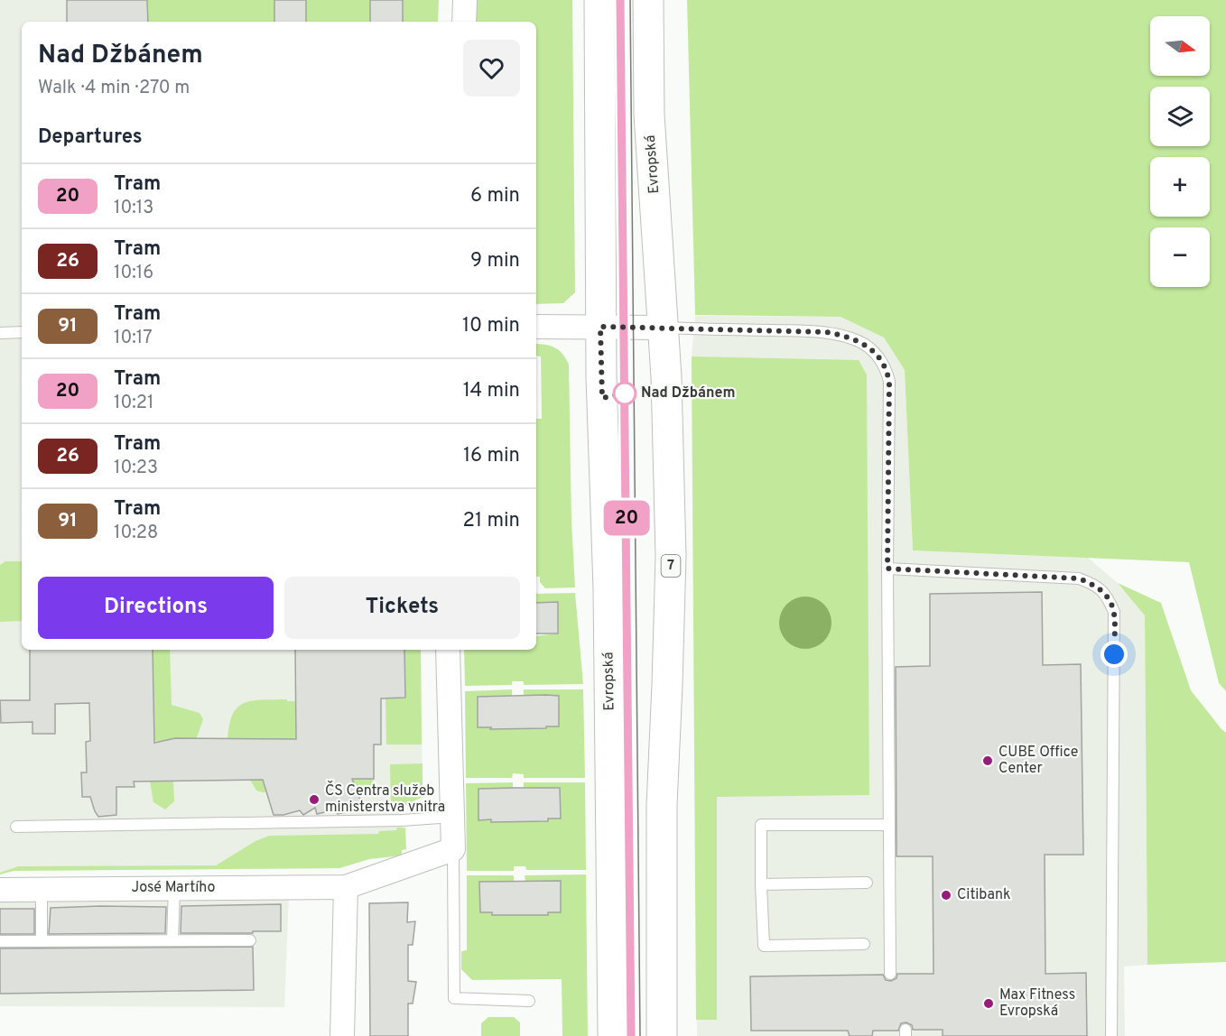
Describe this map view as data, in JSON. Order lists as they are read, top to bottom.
{
  "streets": {
    "main road": ["Evropská", "7"],
    "street": ["José Martího"]
  },
  "places": [
    "Nad Džbánem",
    "CUBE Office Center",
    "ČS Centra služeb ministerstva vnitra",
    "Citibank",
    "Max Fitness Evropská"
  ],
  "lines": ["tram line 20"],
  "north": "right",
  "page": {
    "on_map": "20",
    "map_buttons": ["+", "−"],
    "heading": [
      ["Nad Džbánem", "Walk · 4 min · 270 m"],
      "Departures"
    ],
    "list": [
      {
        "mark": "20",
        "name": "Tram",
        "note": "10:13",
        "value": "6 min"
      },
      {
        "mark": "26",
        "name": "Tram",
        "note": "10:16",
        "value": "9 min"
      },
      {
        "mark": "91",
        "name": "Tram",
        "note": "10:17",
        "value": "10 min"
      },
      {
        "mark": "20",
        "name": "Tram",
        "note": "10:21",
        "value": "14 min"
      },
      {
        "mark": "26",
        "name": "Tram",
        "note": "10:23",
        "value": "16 min"
      },
      {
        "mark": "91",
        "name": "Tram",
        "note": "10:28",
        "value": "21 min"
      }
    ],
    "buttons": ["Directions", "Tickets"]
  }
}
